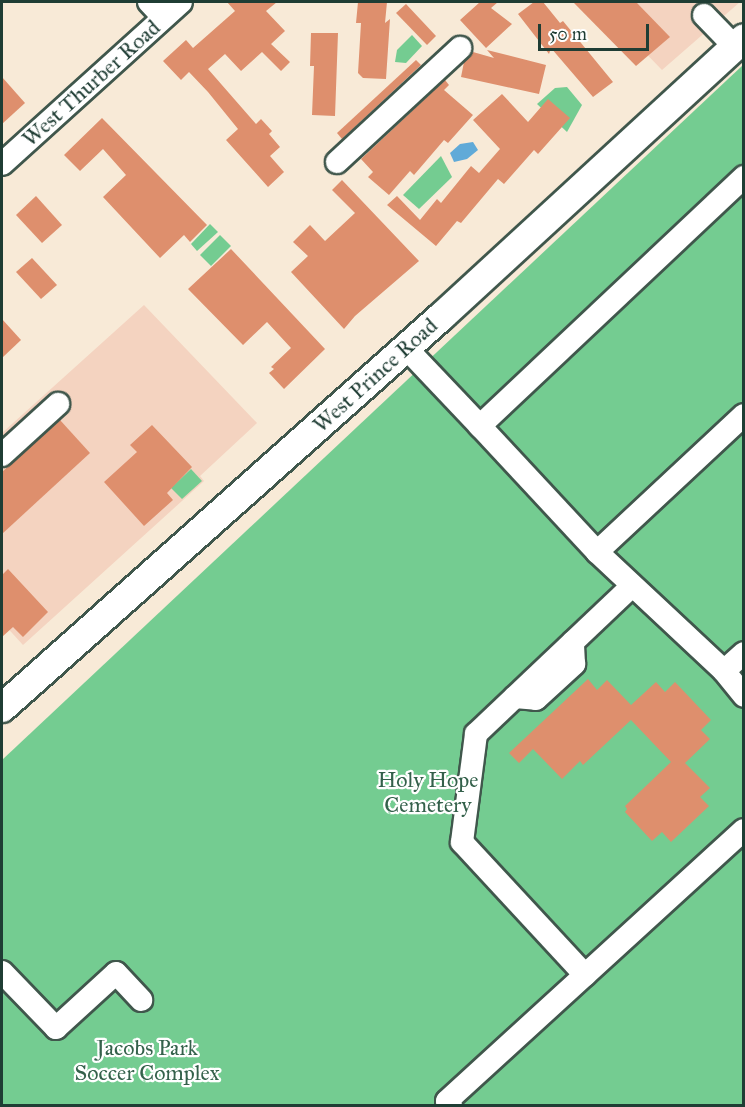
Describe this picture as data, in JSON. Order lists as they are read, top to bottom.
{
  "streets": {
    "main road": ["West Prince Road"],
    "street": ["West Thurber Road"]
  },
  "parks": ["Holy Hope Cemetery", "Jacobs Park Soccer Complex"],
  "scale_bar": "50 m"
}
